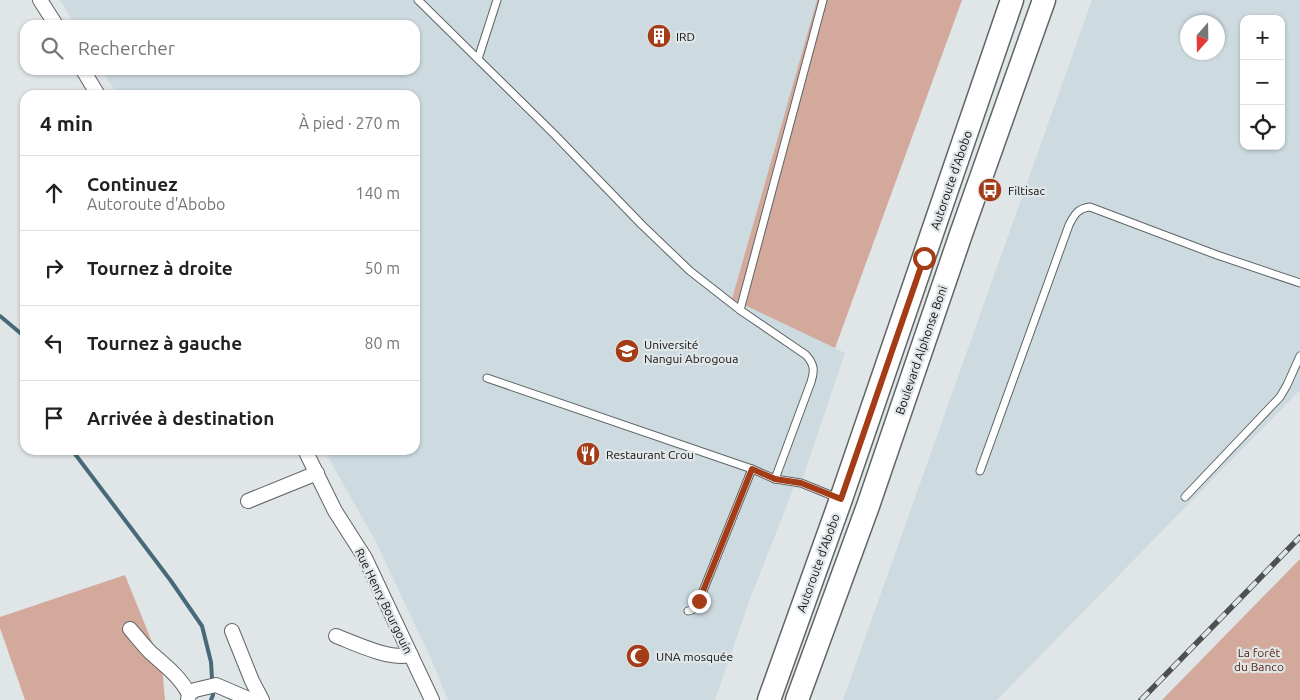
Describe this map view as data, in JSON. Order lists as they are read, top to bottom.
{
  "streets": {
    "main road": ["Autoroute d'Abobo", "Boulevard Alphonse Boni"],
    "street": ["Rue Henry Bourgouin"]
  },
  "parks": ["La forêt du Banco"],
  "places": {
    "building": ["IRD"],
    "bus stop": ["Filtisac"],
    "school or university": ["Université Nangui Abrogoua"],
    "restaurant": ["Restaurant Crou"],
    "mosque": ["UNA mosquée"]
  },
  "north": "bottom",
  "page": {
    "map_buttons": ["+", "−"],
    "search": "Rechercher",
    "heading": ["4 min", "À pied · 270 m"],
    "list": [
      ["Continuez", "Autoroute d'Abobo", "140 m"],
      ["Tournez à droite", "50 m"],
      ["Tournez à gauche", "80 m"],
      "Arrivée à destination"
    ]
  }
}
